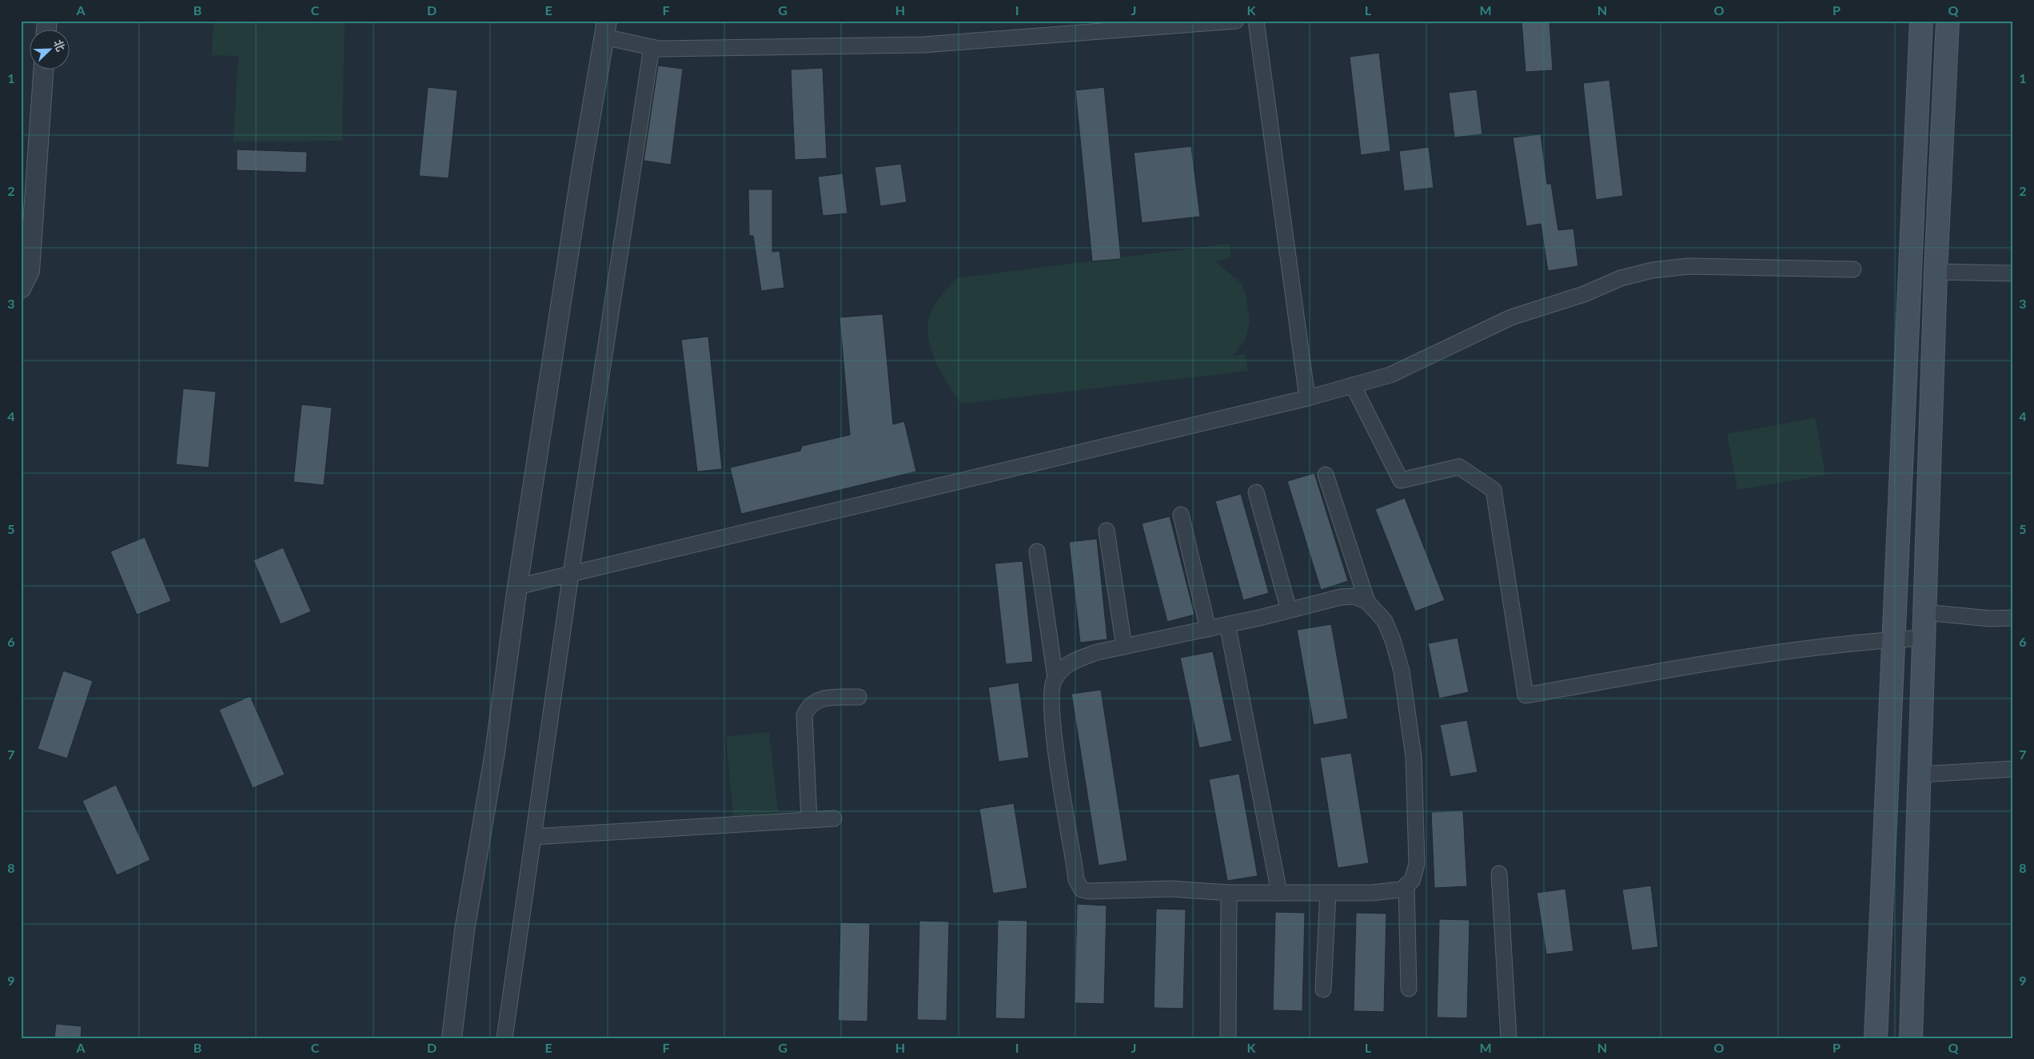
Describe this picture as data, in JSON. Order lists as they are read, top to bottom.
{
  "north": "top right",
  "grid": {
    "columns": [
      "A",
      "B",
      "C",
      "D",
      "E",
      "F",
      "G",
      "H",
      "I",
      "J",
      "K",
      "L",
      "M",
      "N",
      "O",
      "P",
      "Q"
    ],
    "rows": [
      "1",
      "2",
      "3",
      "4",
      "5",
      "6",
      "7",
      "8",
      "9"
    ]
  }
}
